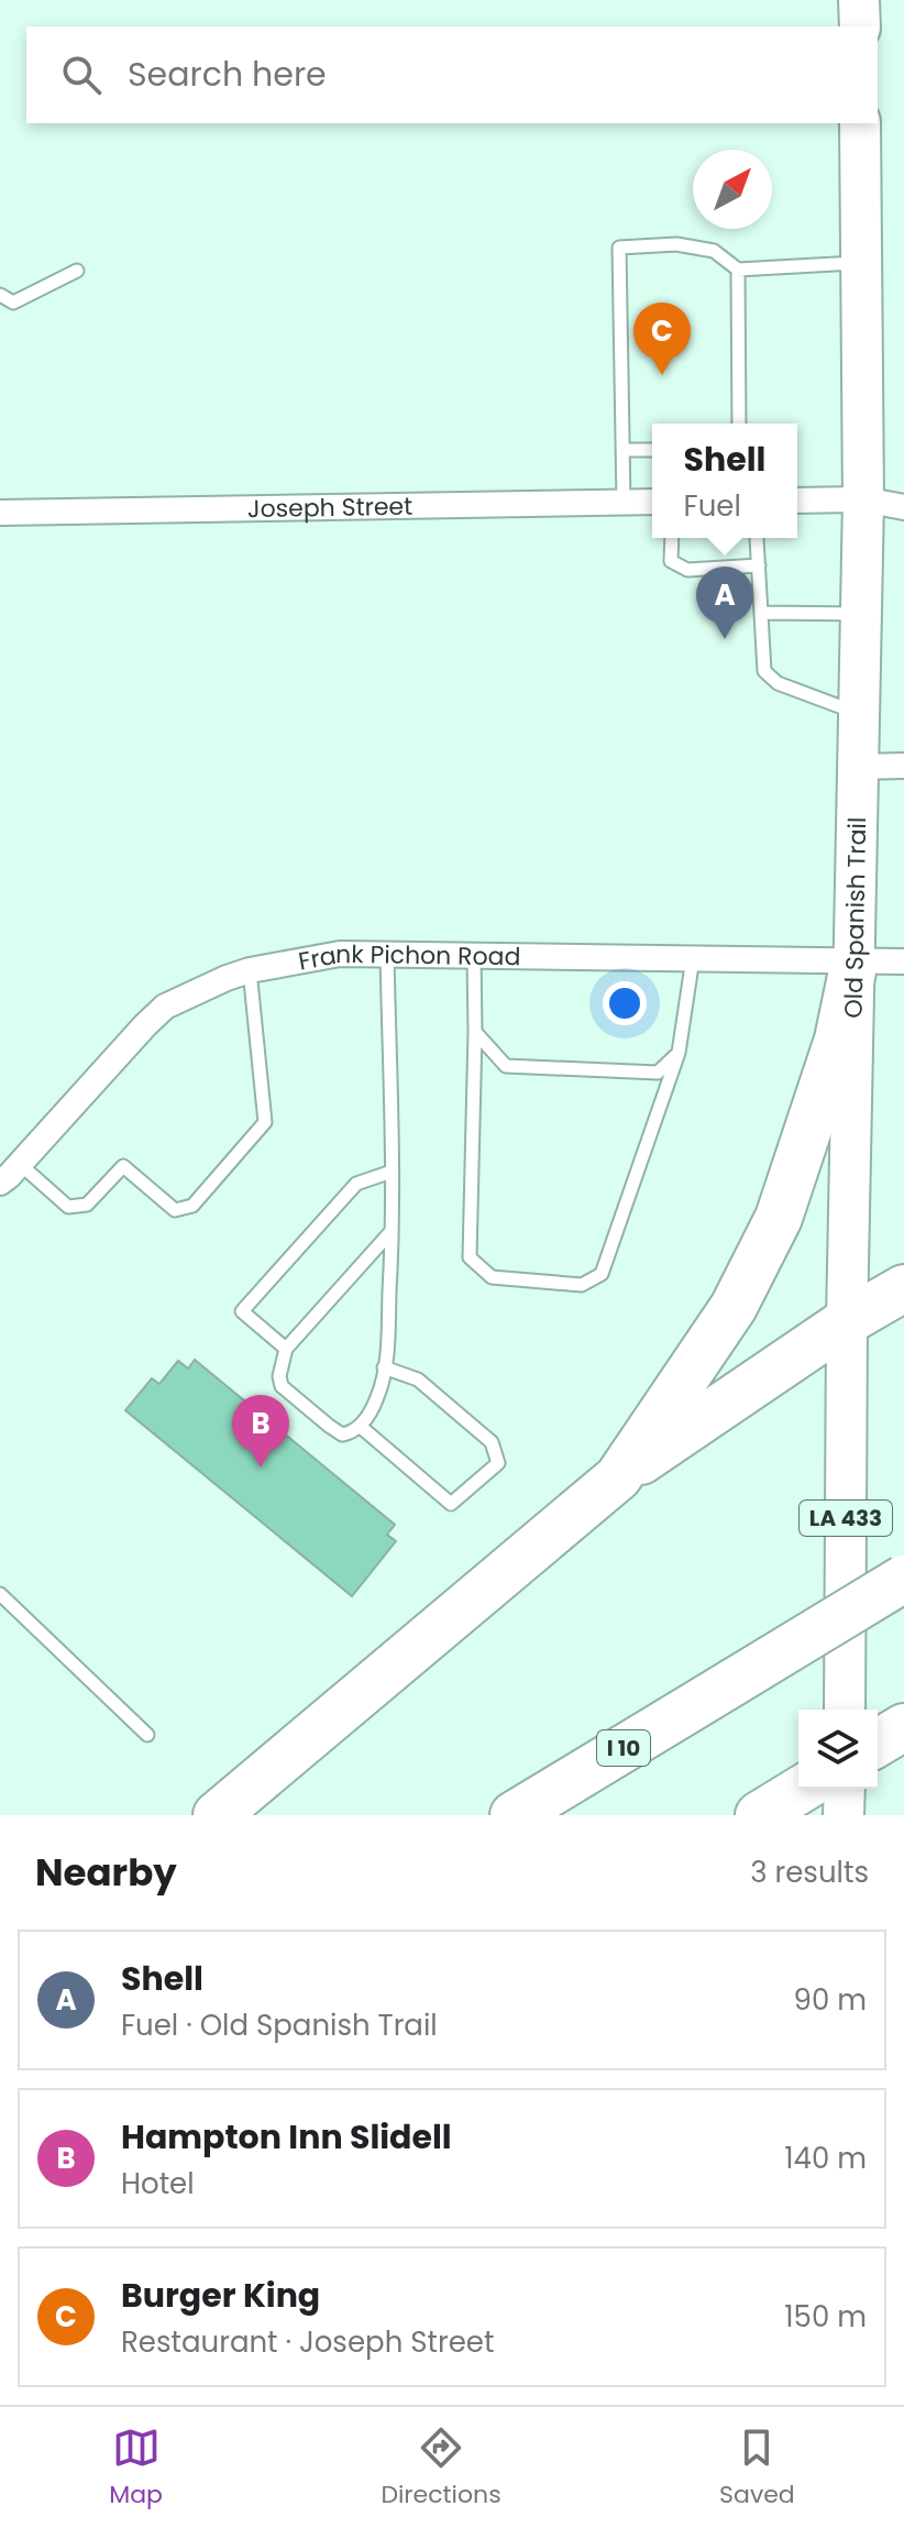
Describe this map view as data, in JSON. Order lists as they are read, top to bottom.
{
  "streets": {
    "highway": ["I 10"],
    "main road": ["Old Spanish Trail", "LA 433"],
    "street": ["Joseph Street", "Frank Pichon Road"]
  },
  "crossings": [
    ["Old Spanish Trail", "Frank Pichon Road"]
  ],
  "north": "top right",
  "page": {
    "search": "Search here",
    "pins": ["C", "A", "B"],
    "popup": ["Shell", "Fuel"],
    "heading": ["Nearby", "3 results"],
    "list": [
      {
        "mark": "A",
        "name": "Shell",
        "note": "Fuel · Old Spanish Trail",
        "value": "90 m"
      },
      {
        "mark": "B",
        "name": "Hampton Inn Slidell",
        "note": "Hotel",
        "value": "140 m"
      },
      {
        "mark": "C",
        "name": "Burger King",
        "note": "Restaurant · Joseph Street",
        "value": "150 m"
      }
    ],
    "nav": ["Map", "Directions", "Saved"]
  }
}
